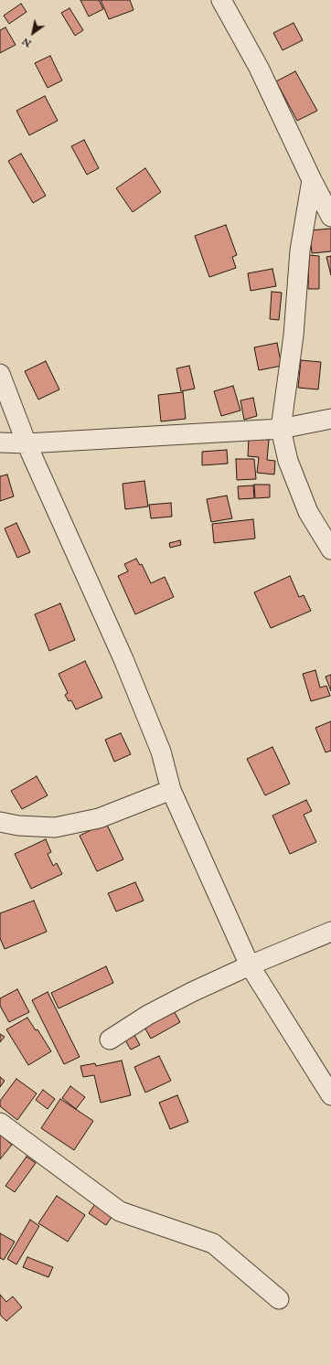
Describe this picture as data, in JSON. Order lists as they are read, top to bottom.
{
  "north": "bottom left"
}
